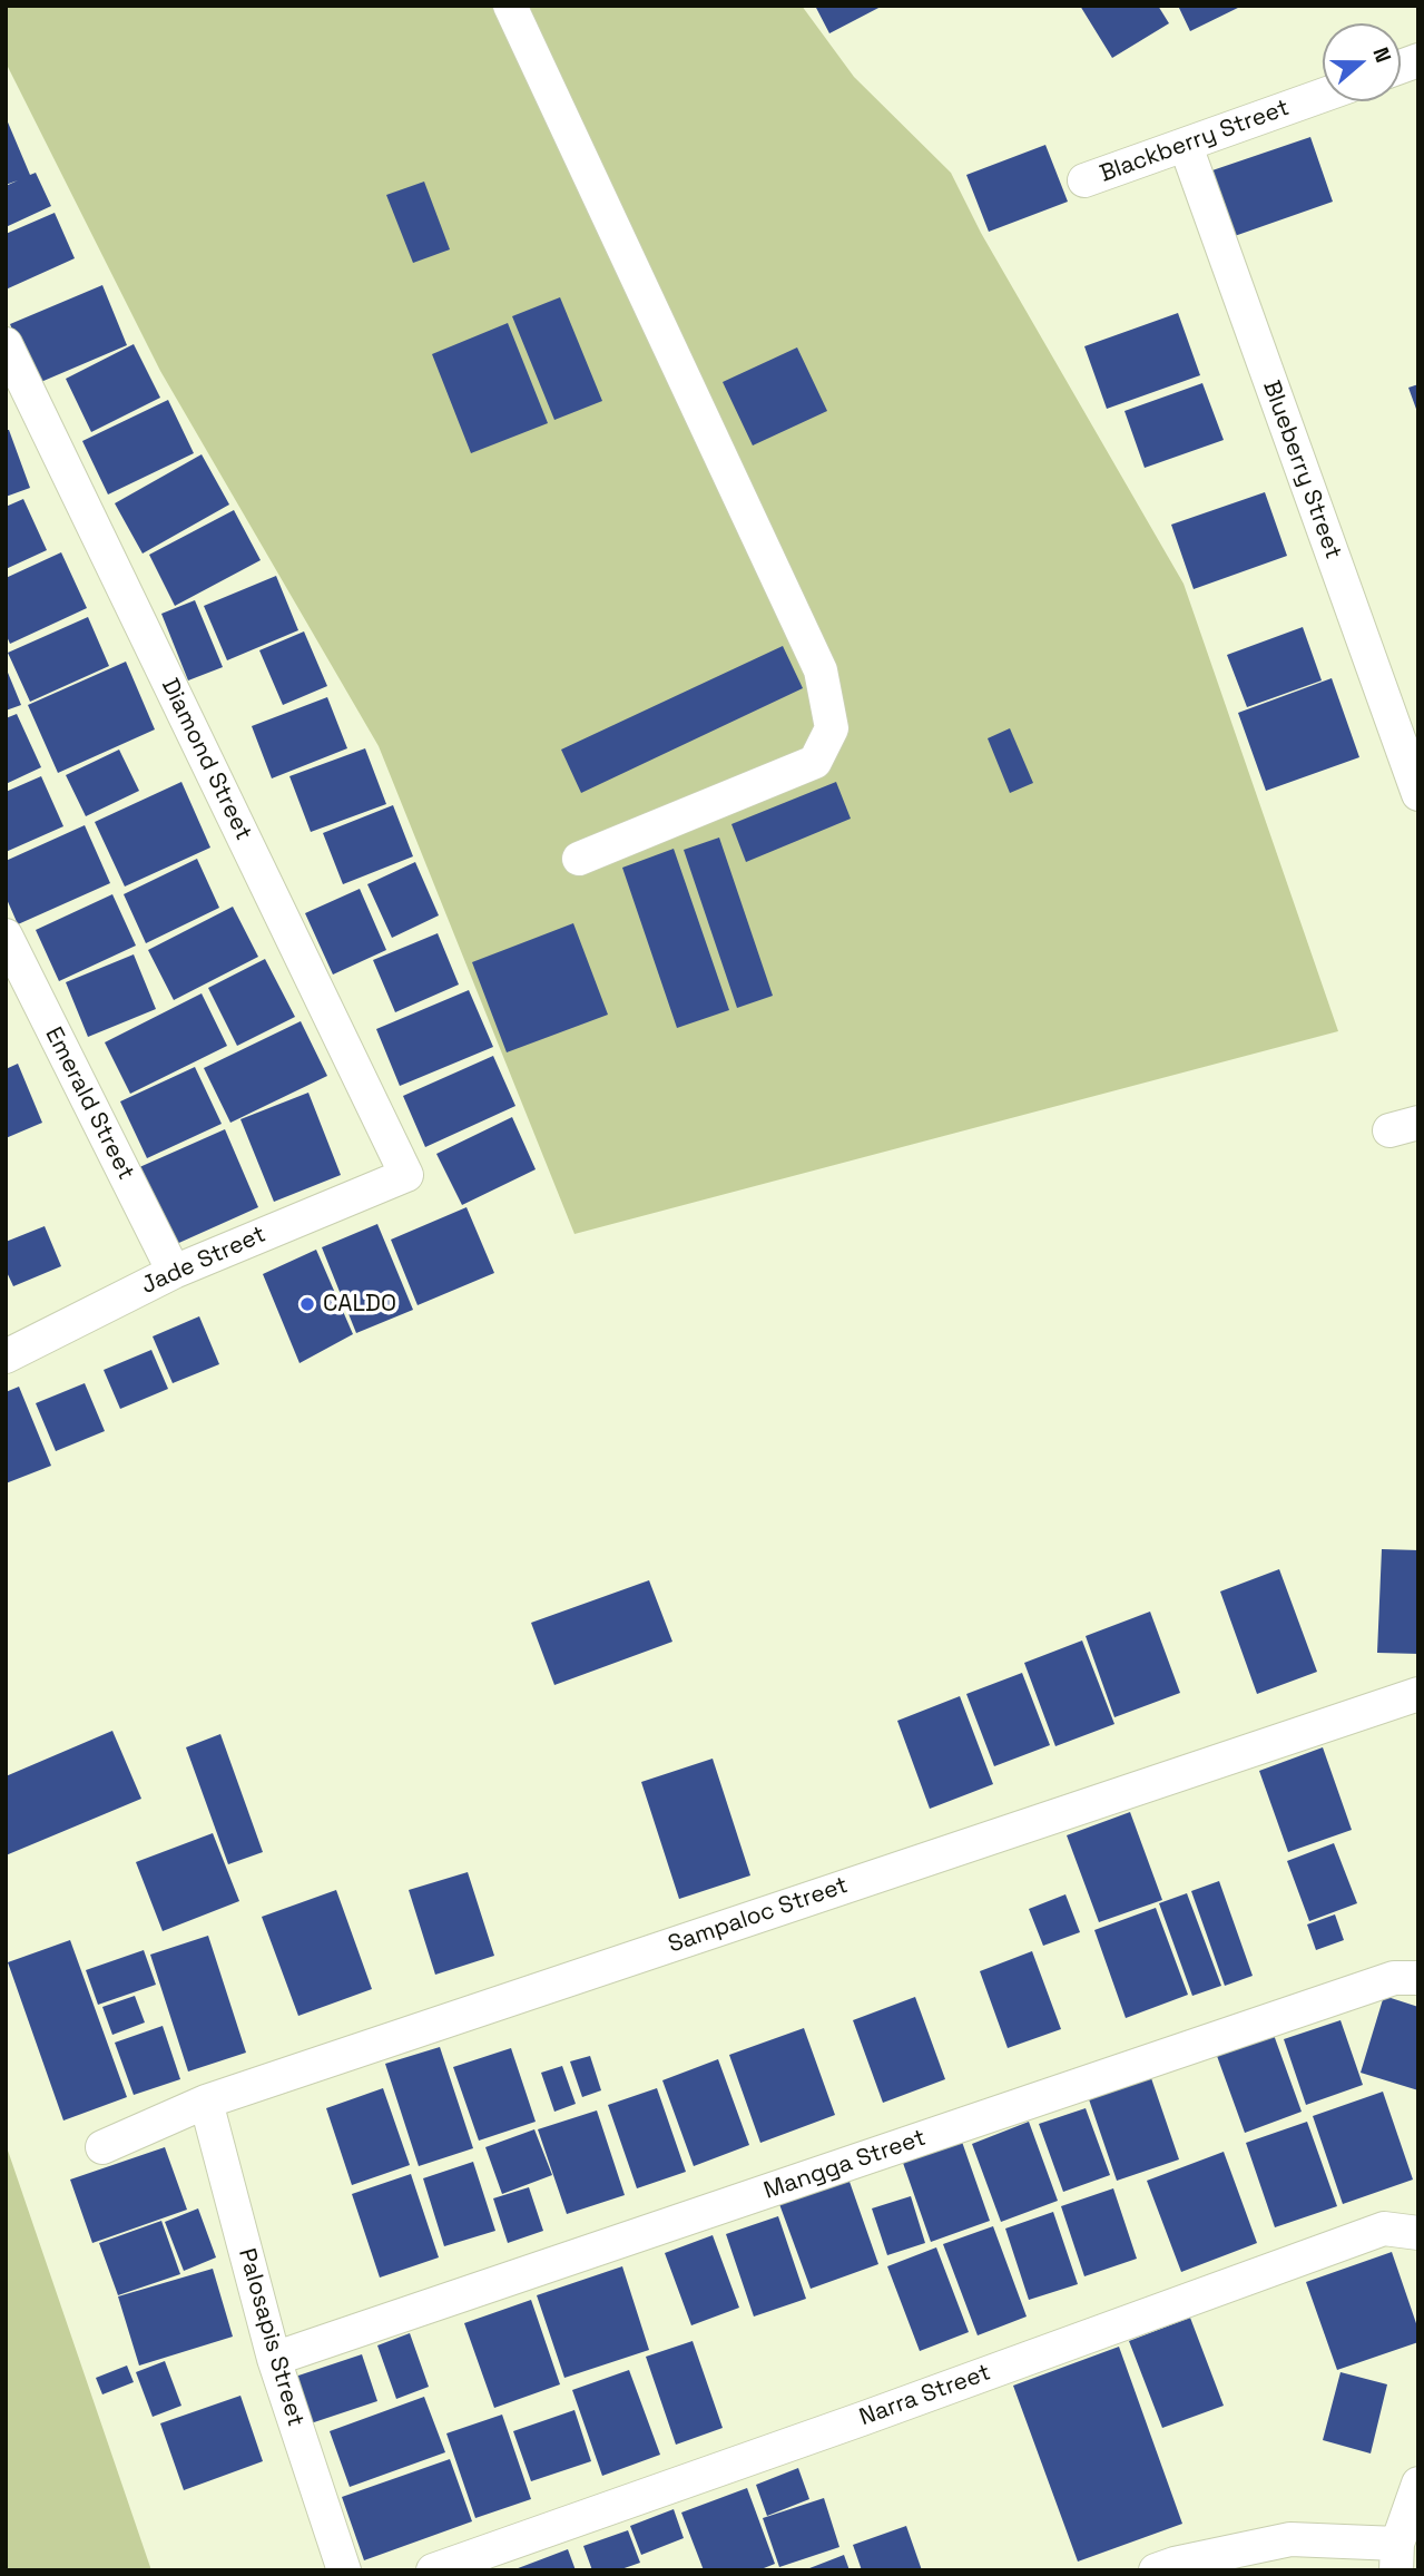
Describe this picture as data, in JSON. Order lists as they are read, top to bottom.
{
  "streets": {
    "street": [
      "Blackberry Street",
      "Blueberry Street",
      "Diamond Street",
      "Emerald Street",
      "Jade Street",
      "Sampaloc Street",
      "Mangga Street",
      "Palosapis Street",
      "Narra Street"
    ]
  },
  "crossings": [
    ["Blackberry Street", "Blueberry Street"],
    ["Diamond Street", "Jade Street"],
    ["Emerald Street", "Jade Street"],
    ["Sampaloc Street", "Palosapis Street"],
    ["Mangga Street", "Palosapis Street"]
  ],
  "places": ["CALDO"],
  "north": "right"
}
